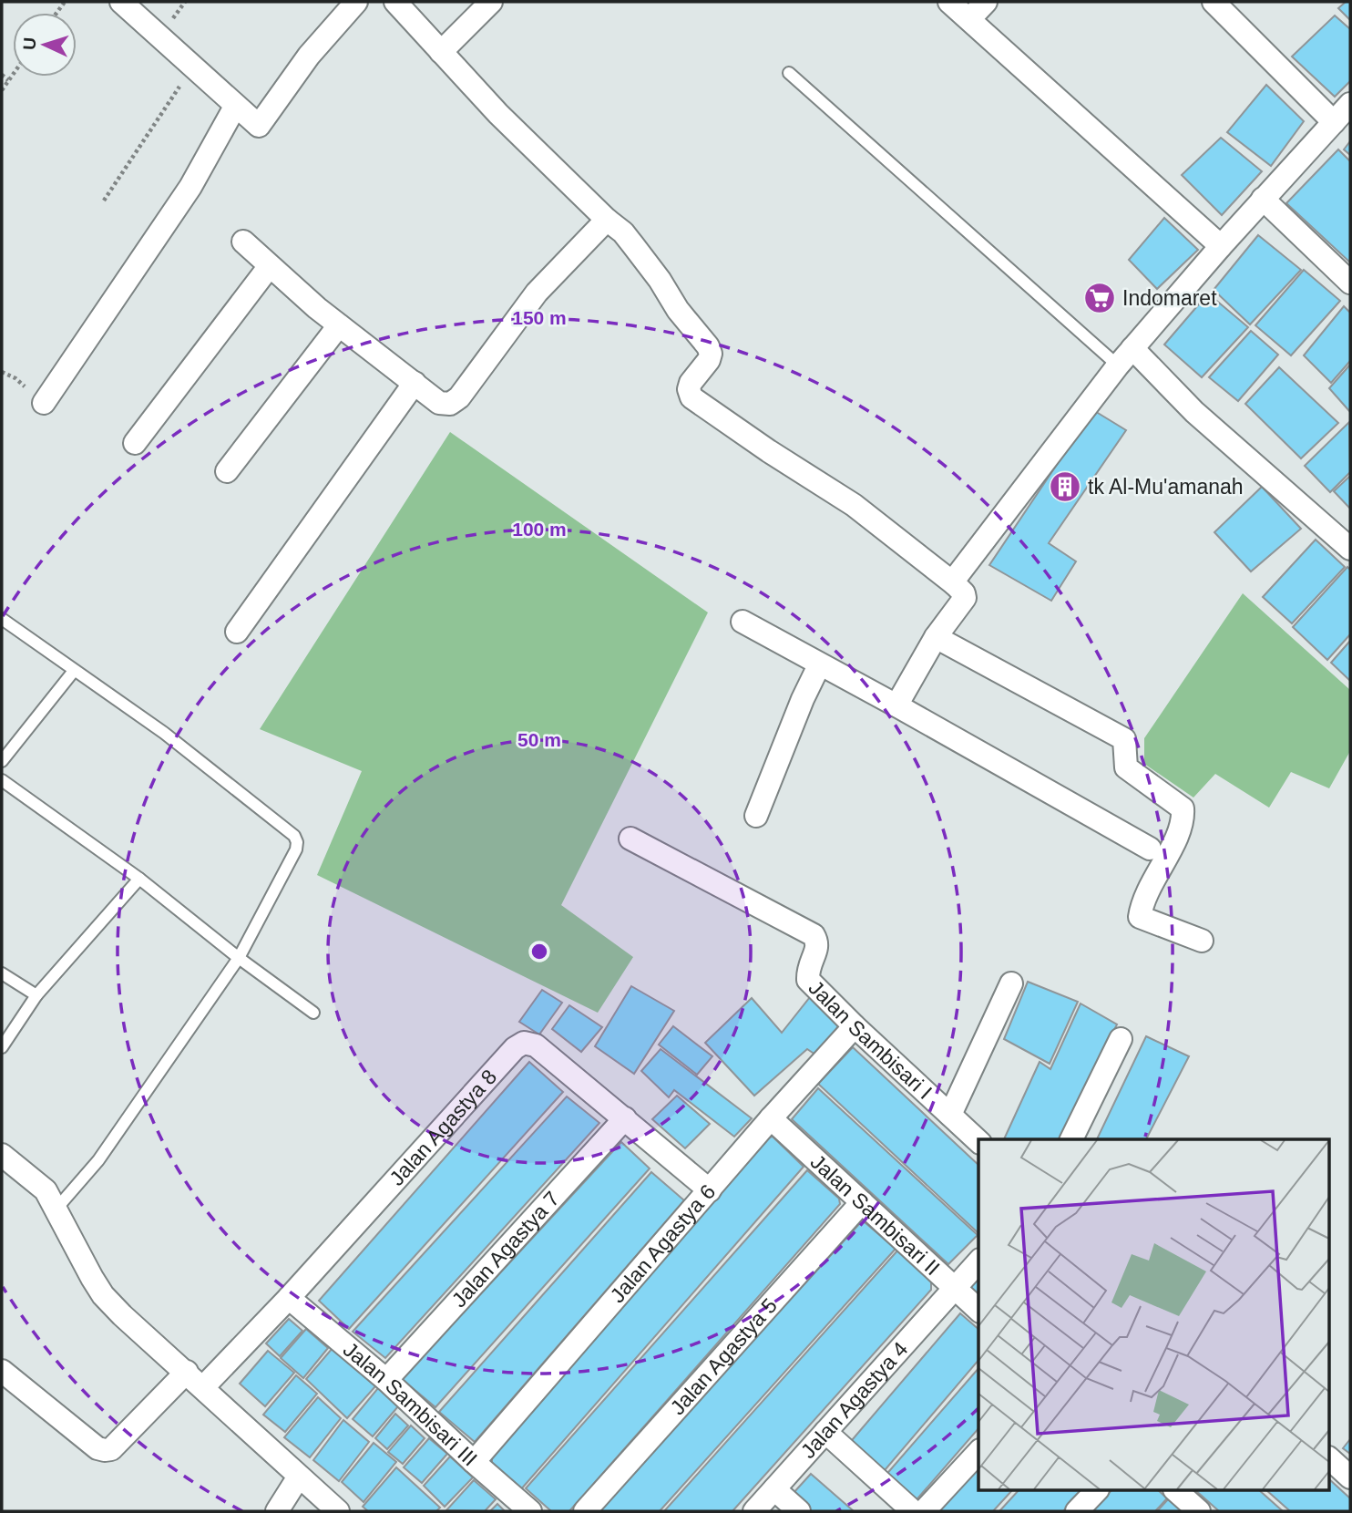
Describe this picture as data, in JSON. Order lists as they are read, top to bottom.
{
  "streets": {
    "street": [
      "Jalan Sambisari I",
      "Jalan Agastya 8",
      "Jalan Sambisari II",
      "Jalan Agastya 6",
      "Jalan Agastya 7",
      "Jalan Agastya 5",
      "Jalan Agastya 4",
      "Jalan Sambisari III"
    ]
  },
  "crossings": [
    ["Jalan Sambisari I", "Jalan Agastya 6"],
    ["Jalan Agastya 8", "Jalan Agastya 6"],
    ["Jalan Agastya 8", "Jalan Agastya 7"],
    ["Jalan Agastya 8", "Jalan Sambisari III"],
    ["Jalan Sambisari II", "Jalan Agastya 6"],
    ["Jalan Sambisari II", "Jalan Agastya 5"],
    ["Jalan Sambisari II", "Jalan Agastya 4"],
    ["Jalan Agastya 6", "Jalan Sambisari III"],
    ["Jalan Agastya 7", "Jalan Sambisari III"]
  ],
  "places": {
    "supermarket": ["Indomaret"],
    "building": ["tk Al-Mu'amanah"]
  },
  "north": "left",
  "rings": ["150 m", "100 m", "50 m"]
}
